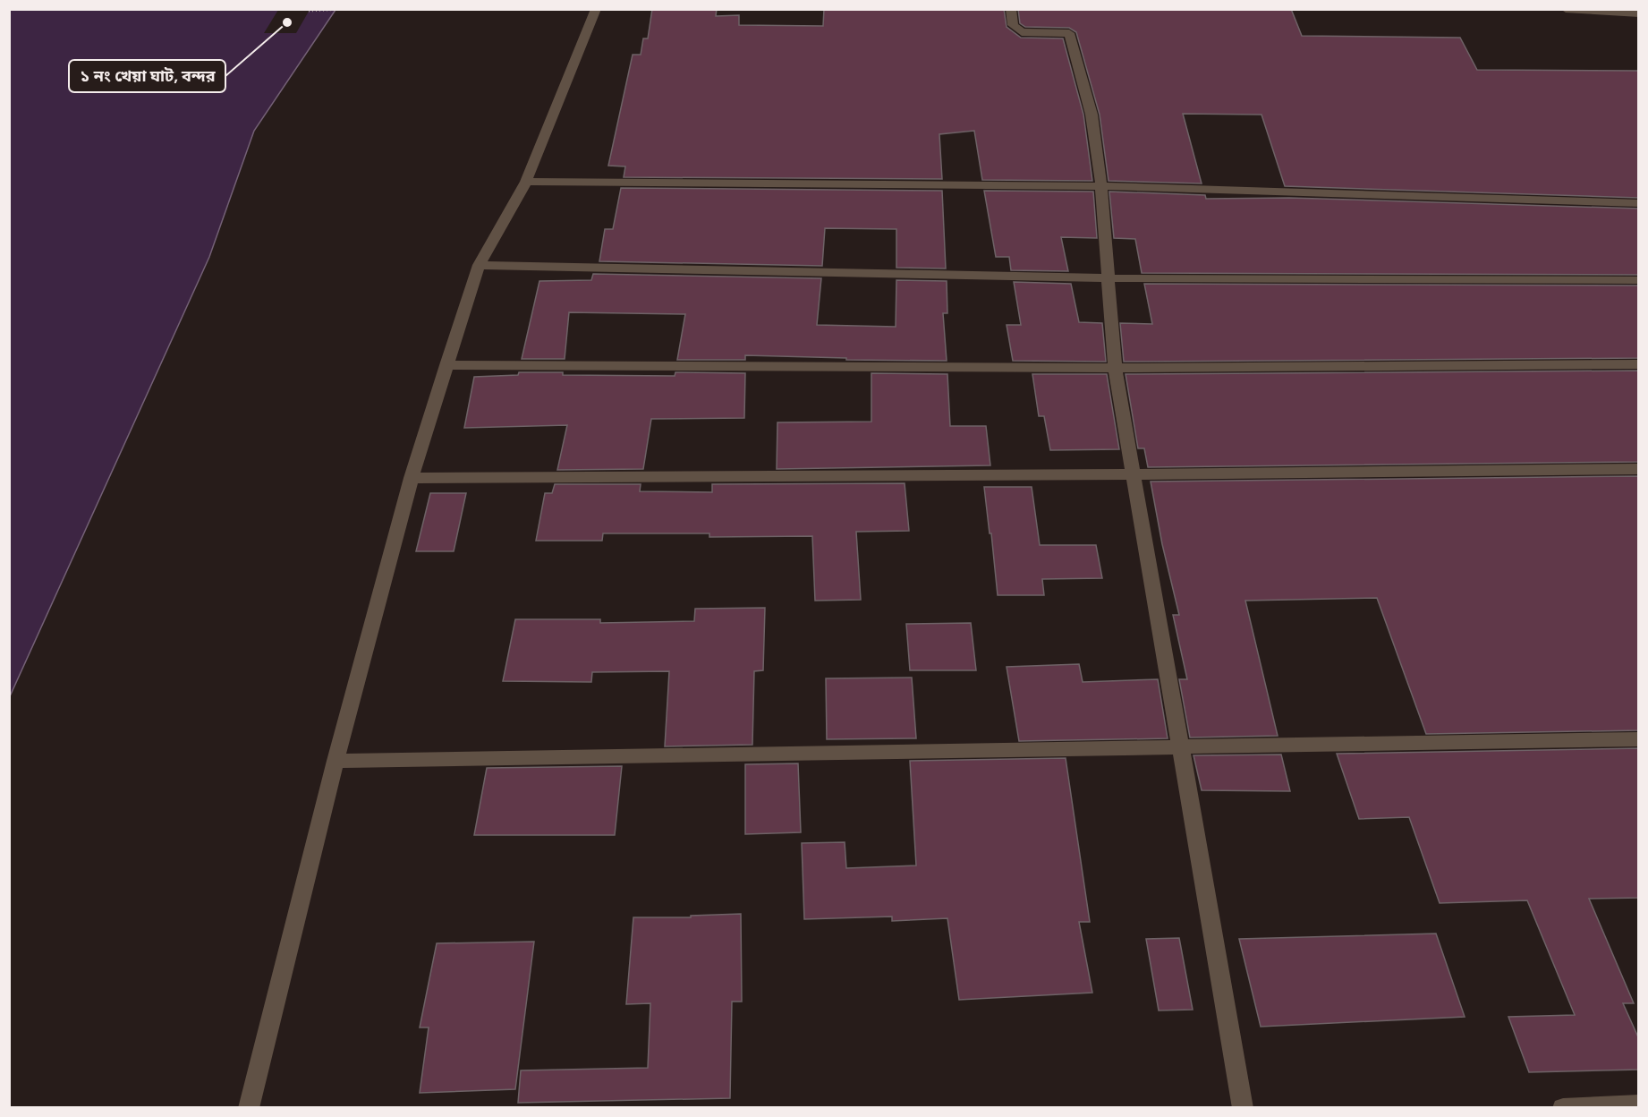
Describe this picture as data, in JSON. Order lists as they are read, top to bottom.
{
  "places": ["১ নং খেয়া ঘাট, বন্দর"]
}
